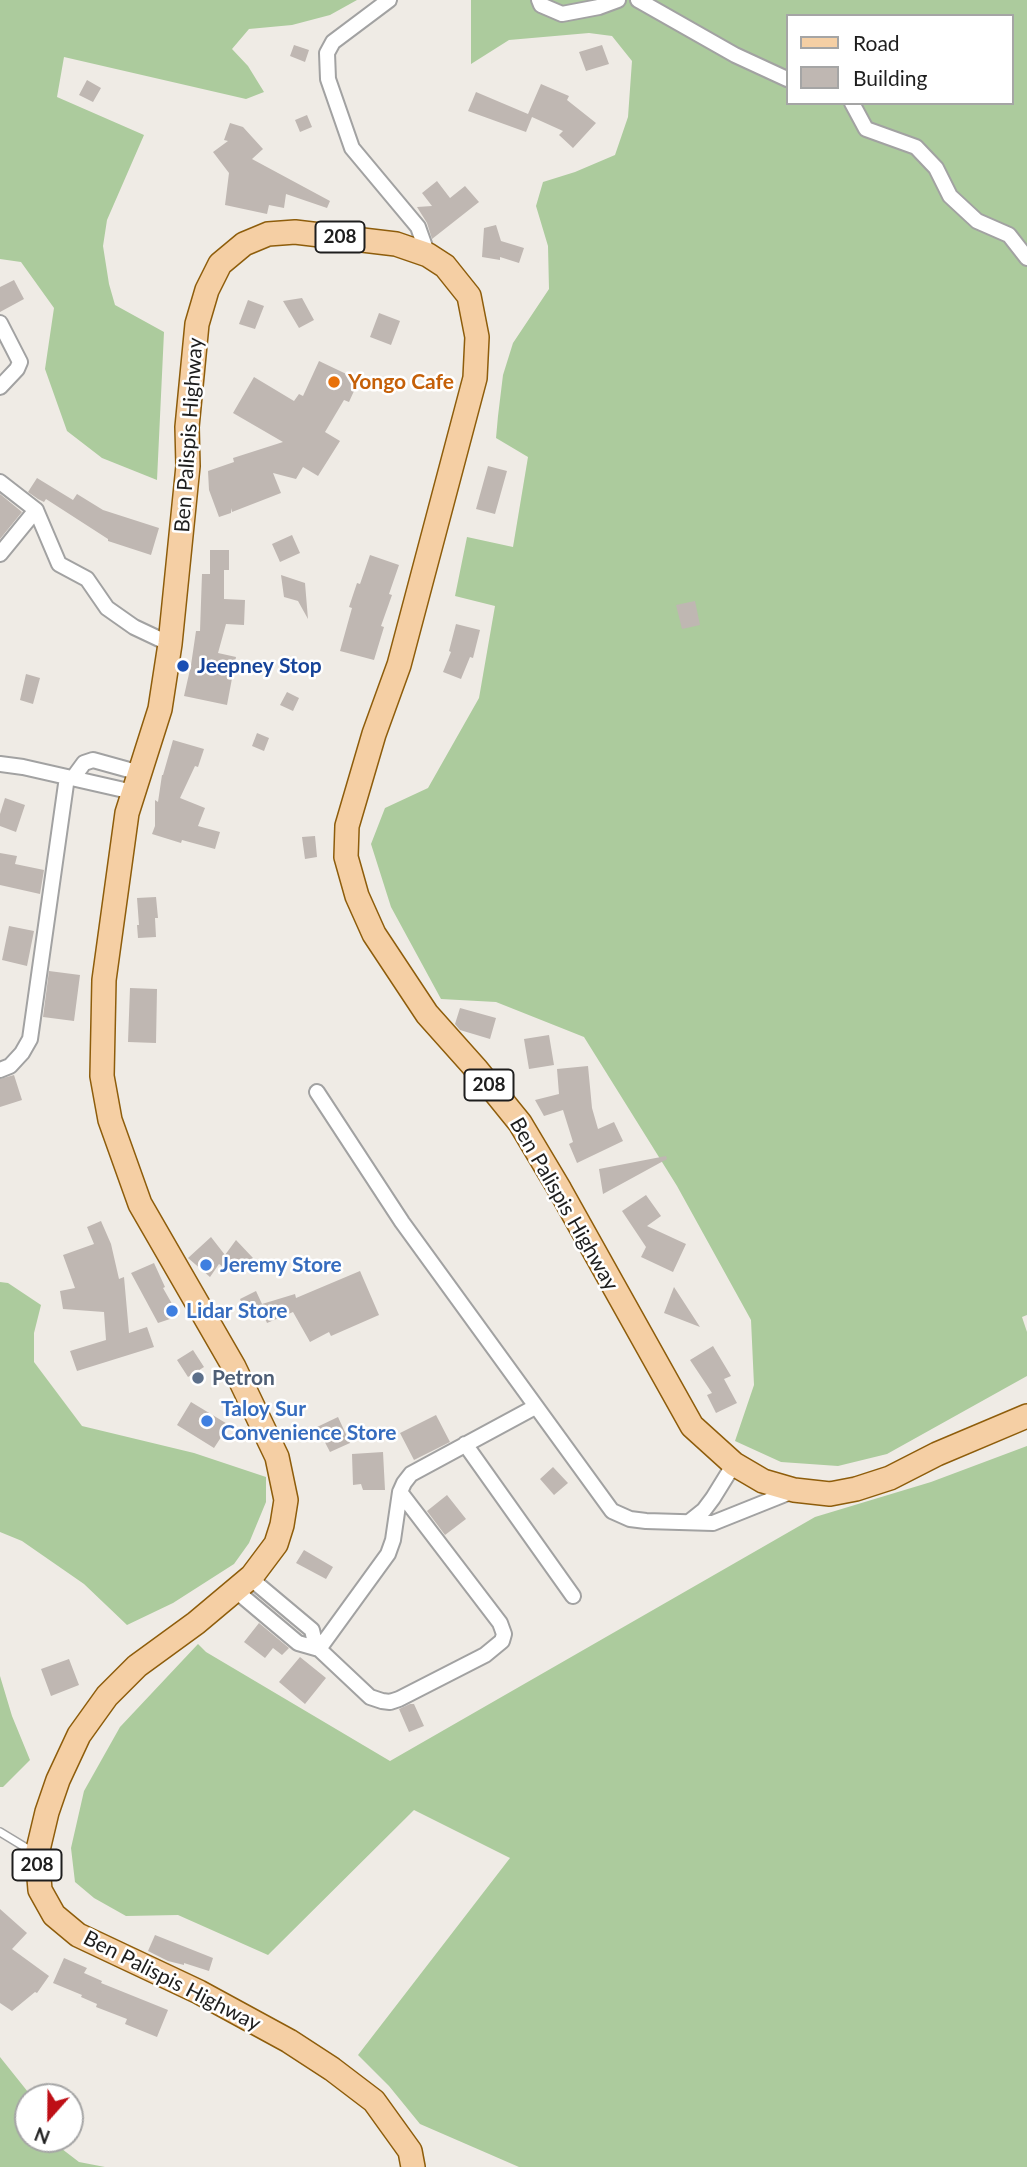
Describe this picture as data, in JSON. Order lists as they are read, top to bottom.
{
  "streets": {
    "main road": ["208", "Ben Palispis Highway"]
  },
  "places": [
    "Yongo Cafe",
    "Jeepney Stop",
    "Jeremy Store",
    "Lidar Store",
    "Petron",
    "Taloy Sur Convenience Store"
  ],
  "legend": ["Road", "Building"],
  "north": "bottom"
}
